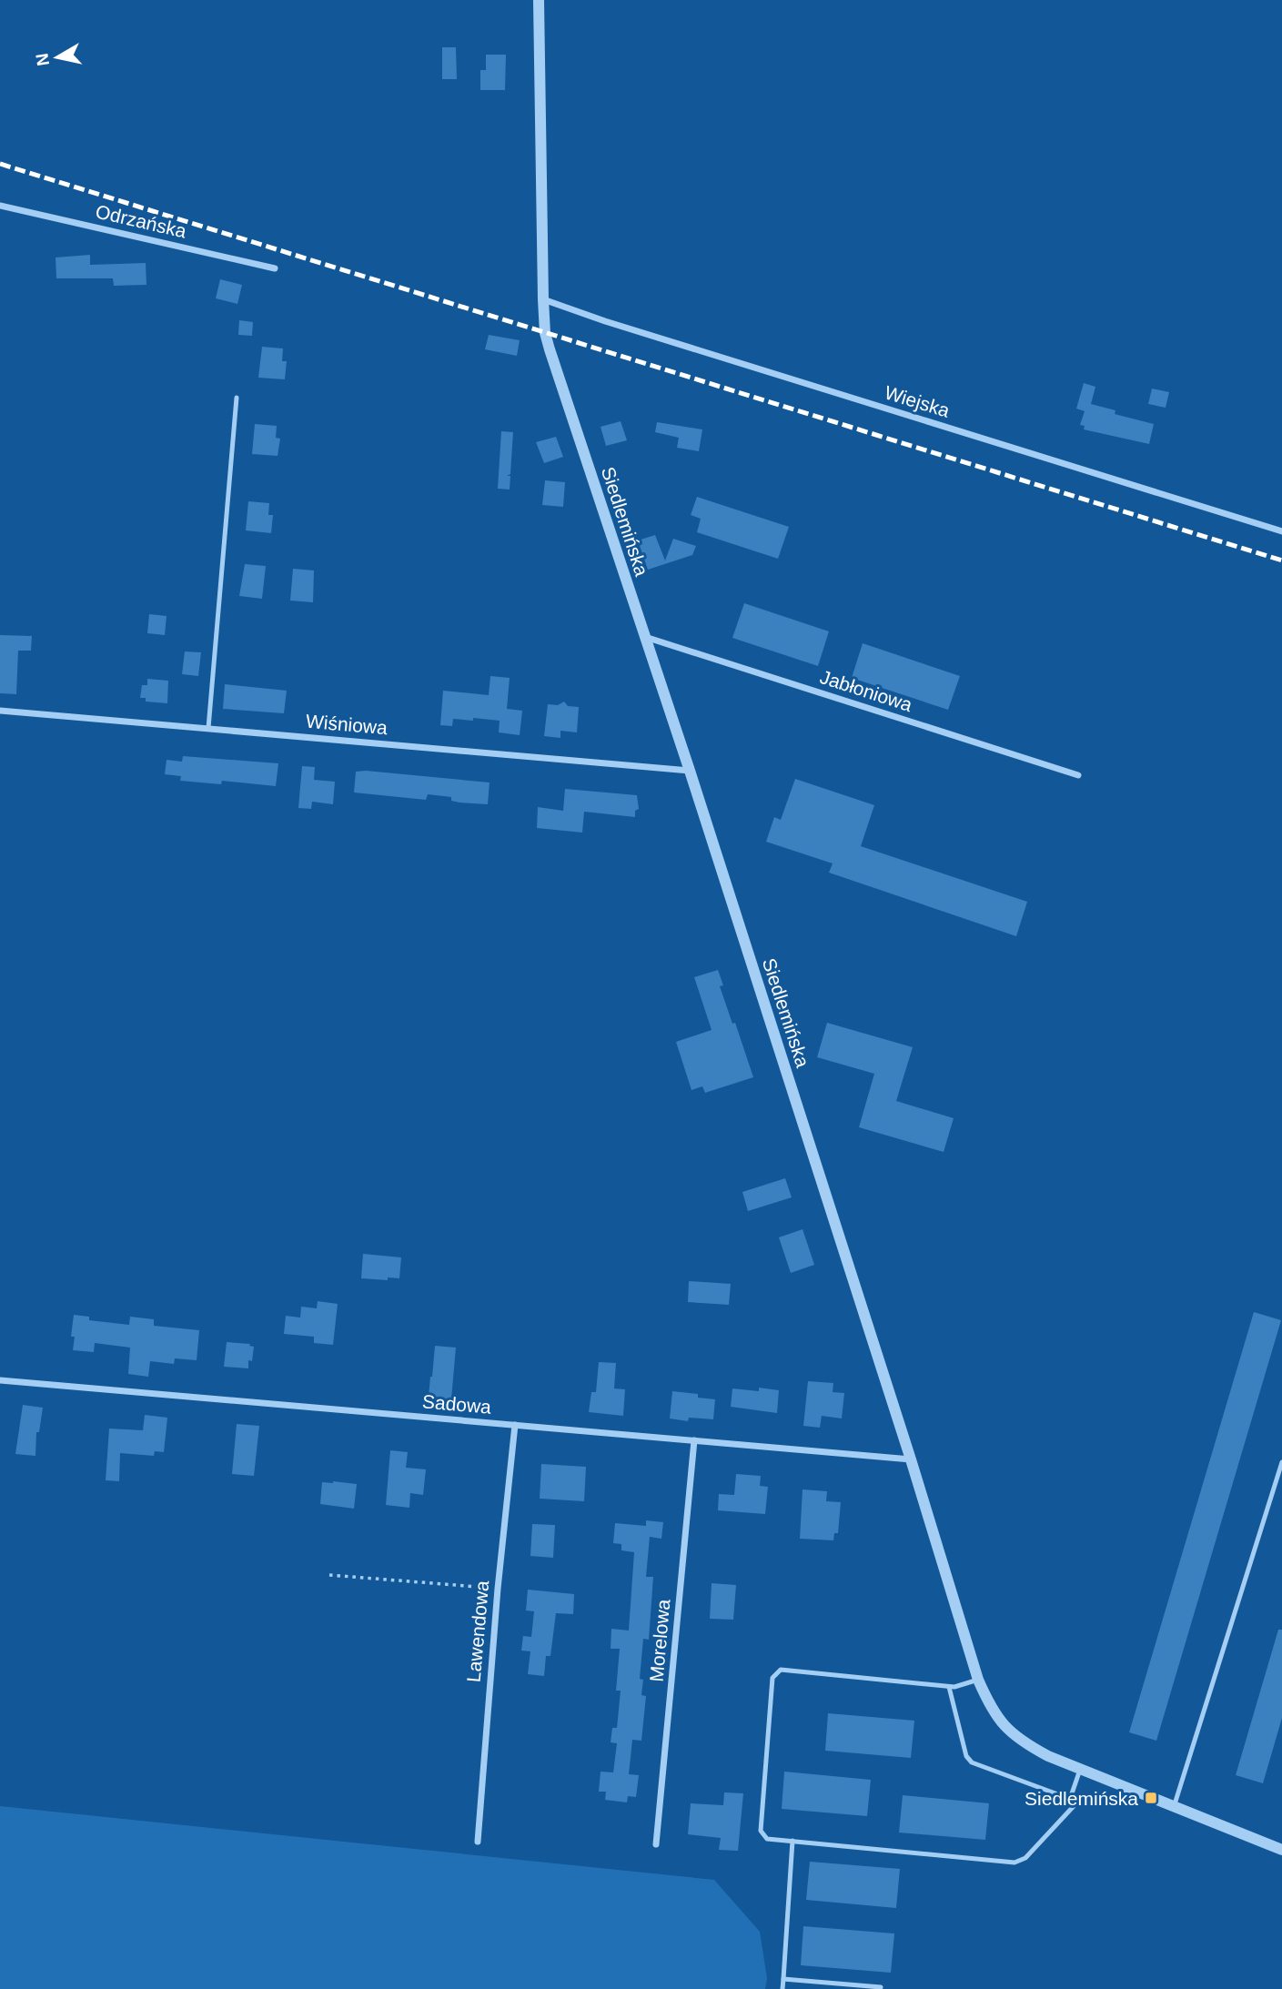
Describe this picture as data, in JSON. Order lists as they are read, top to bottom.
{
  "streets": {
    "street": [
      "Odrzańska",
      "Wiejska",
      "Siedlemińska",
      "Jabłoniowa",
      "Wiśniowa",
      "Sadowa",
      "Lawendowa",
      "Morelowa"
    ]
  },
  "crossings": [
    ["Wiejska", "Siedlemińska"],
    ["Siedlemińska", "Jabłoniowa"],
    ["Siedlemińska", "Wiśniowa"],
    ["Siedlemińska", "Sadowa"],
    ["Sadowa", "Lawendowa"],
    ["Sadowa", "Morelowa"]
  ],
  "places": {
    "transit": ["Siedlemińska"]
  },
  "north": "left"
}
